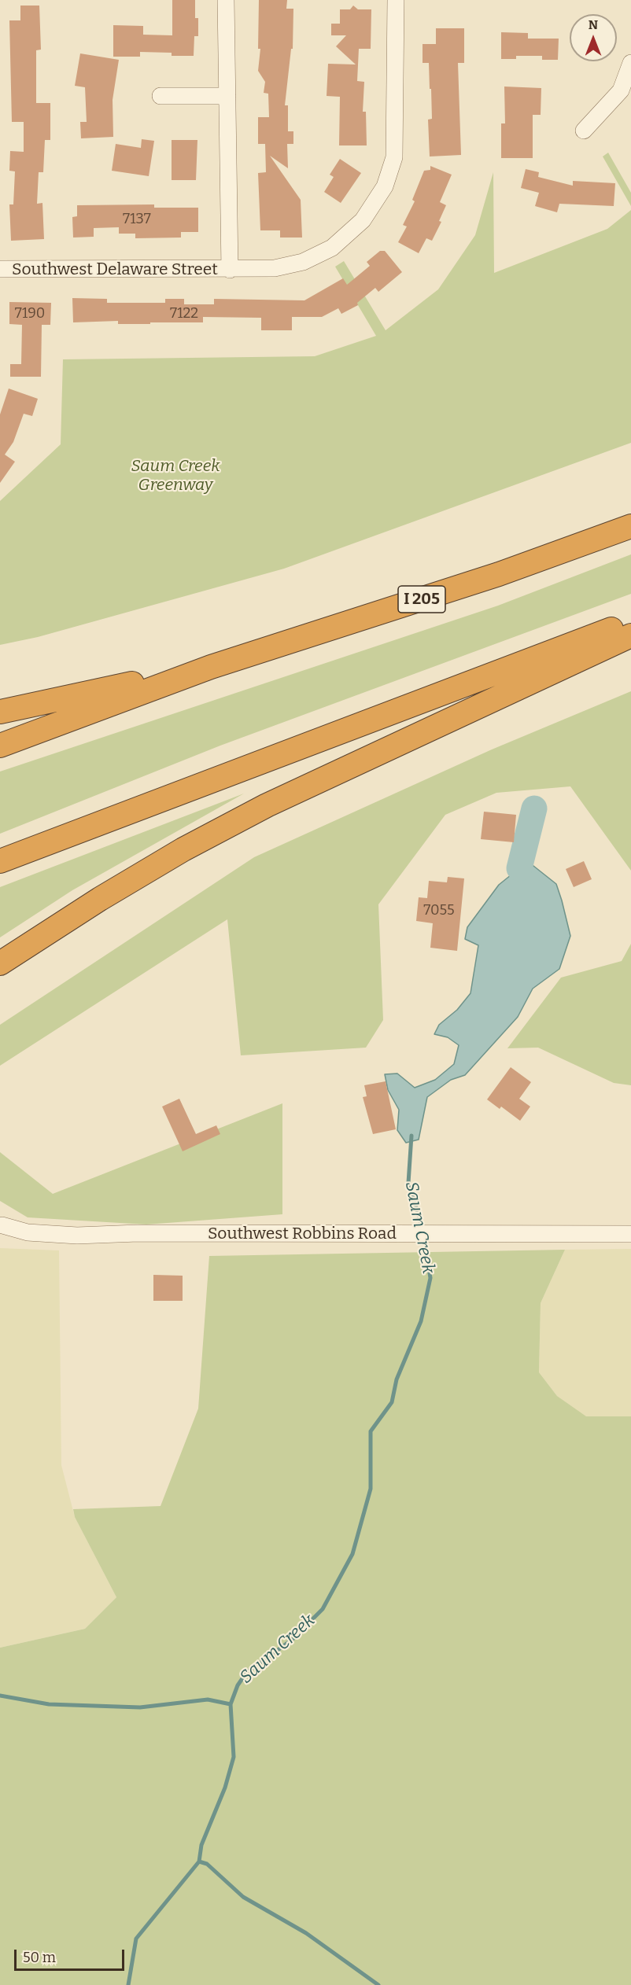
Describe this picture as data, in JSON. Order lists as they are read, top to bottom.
{
  "streets": {
    "highway": ["I 205"],
    "street": ["Southwest Delaware Street", "Southwest Robbins Road"]
  },
  "water": ["Saum Creek"],
  "parks": ["Saum Creek Greenway"],
  "house_numbers": [
    "7137",
    "7190",
    "7122",
    "7055"
  ],
  "scale_bar": "50 m",
  "north": "top"
}
